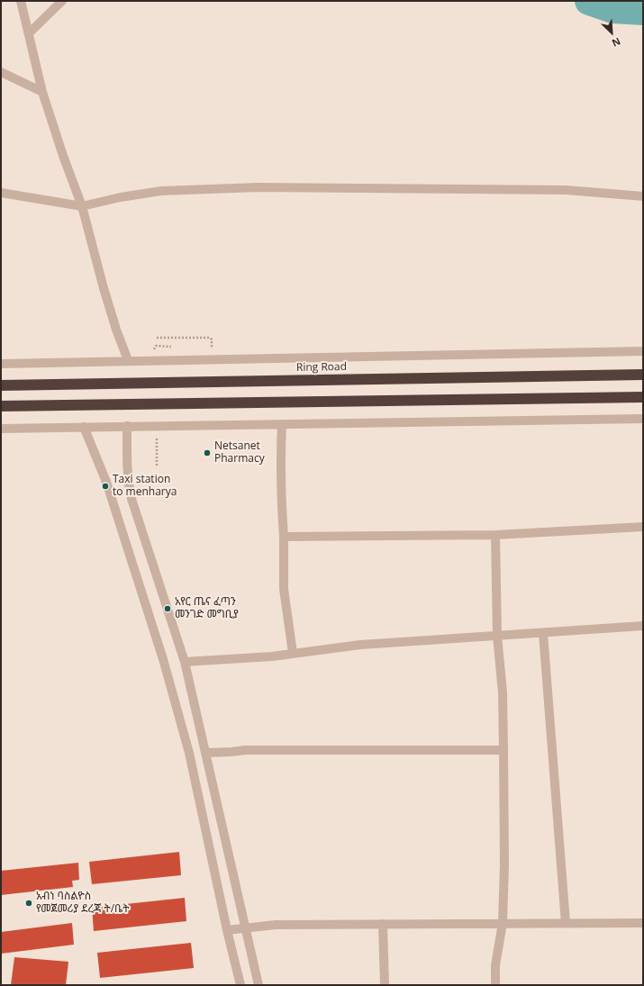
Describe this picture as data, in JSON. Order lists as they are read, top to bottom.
{
  "streets": {
    "highway": ["Ring Road"]
  },
  "places": [
    "Netsanet Pharmacy",
    "Taxi station to menharya",
    "አየር ጤና ፈጣን መንገድ መግቢያ",
    "አብነ ባስልዮስ የመጀመሪያ ደረጃ ት/ቤት"
  ],
  "north": "bottom right"
}
